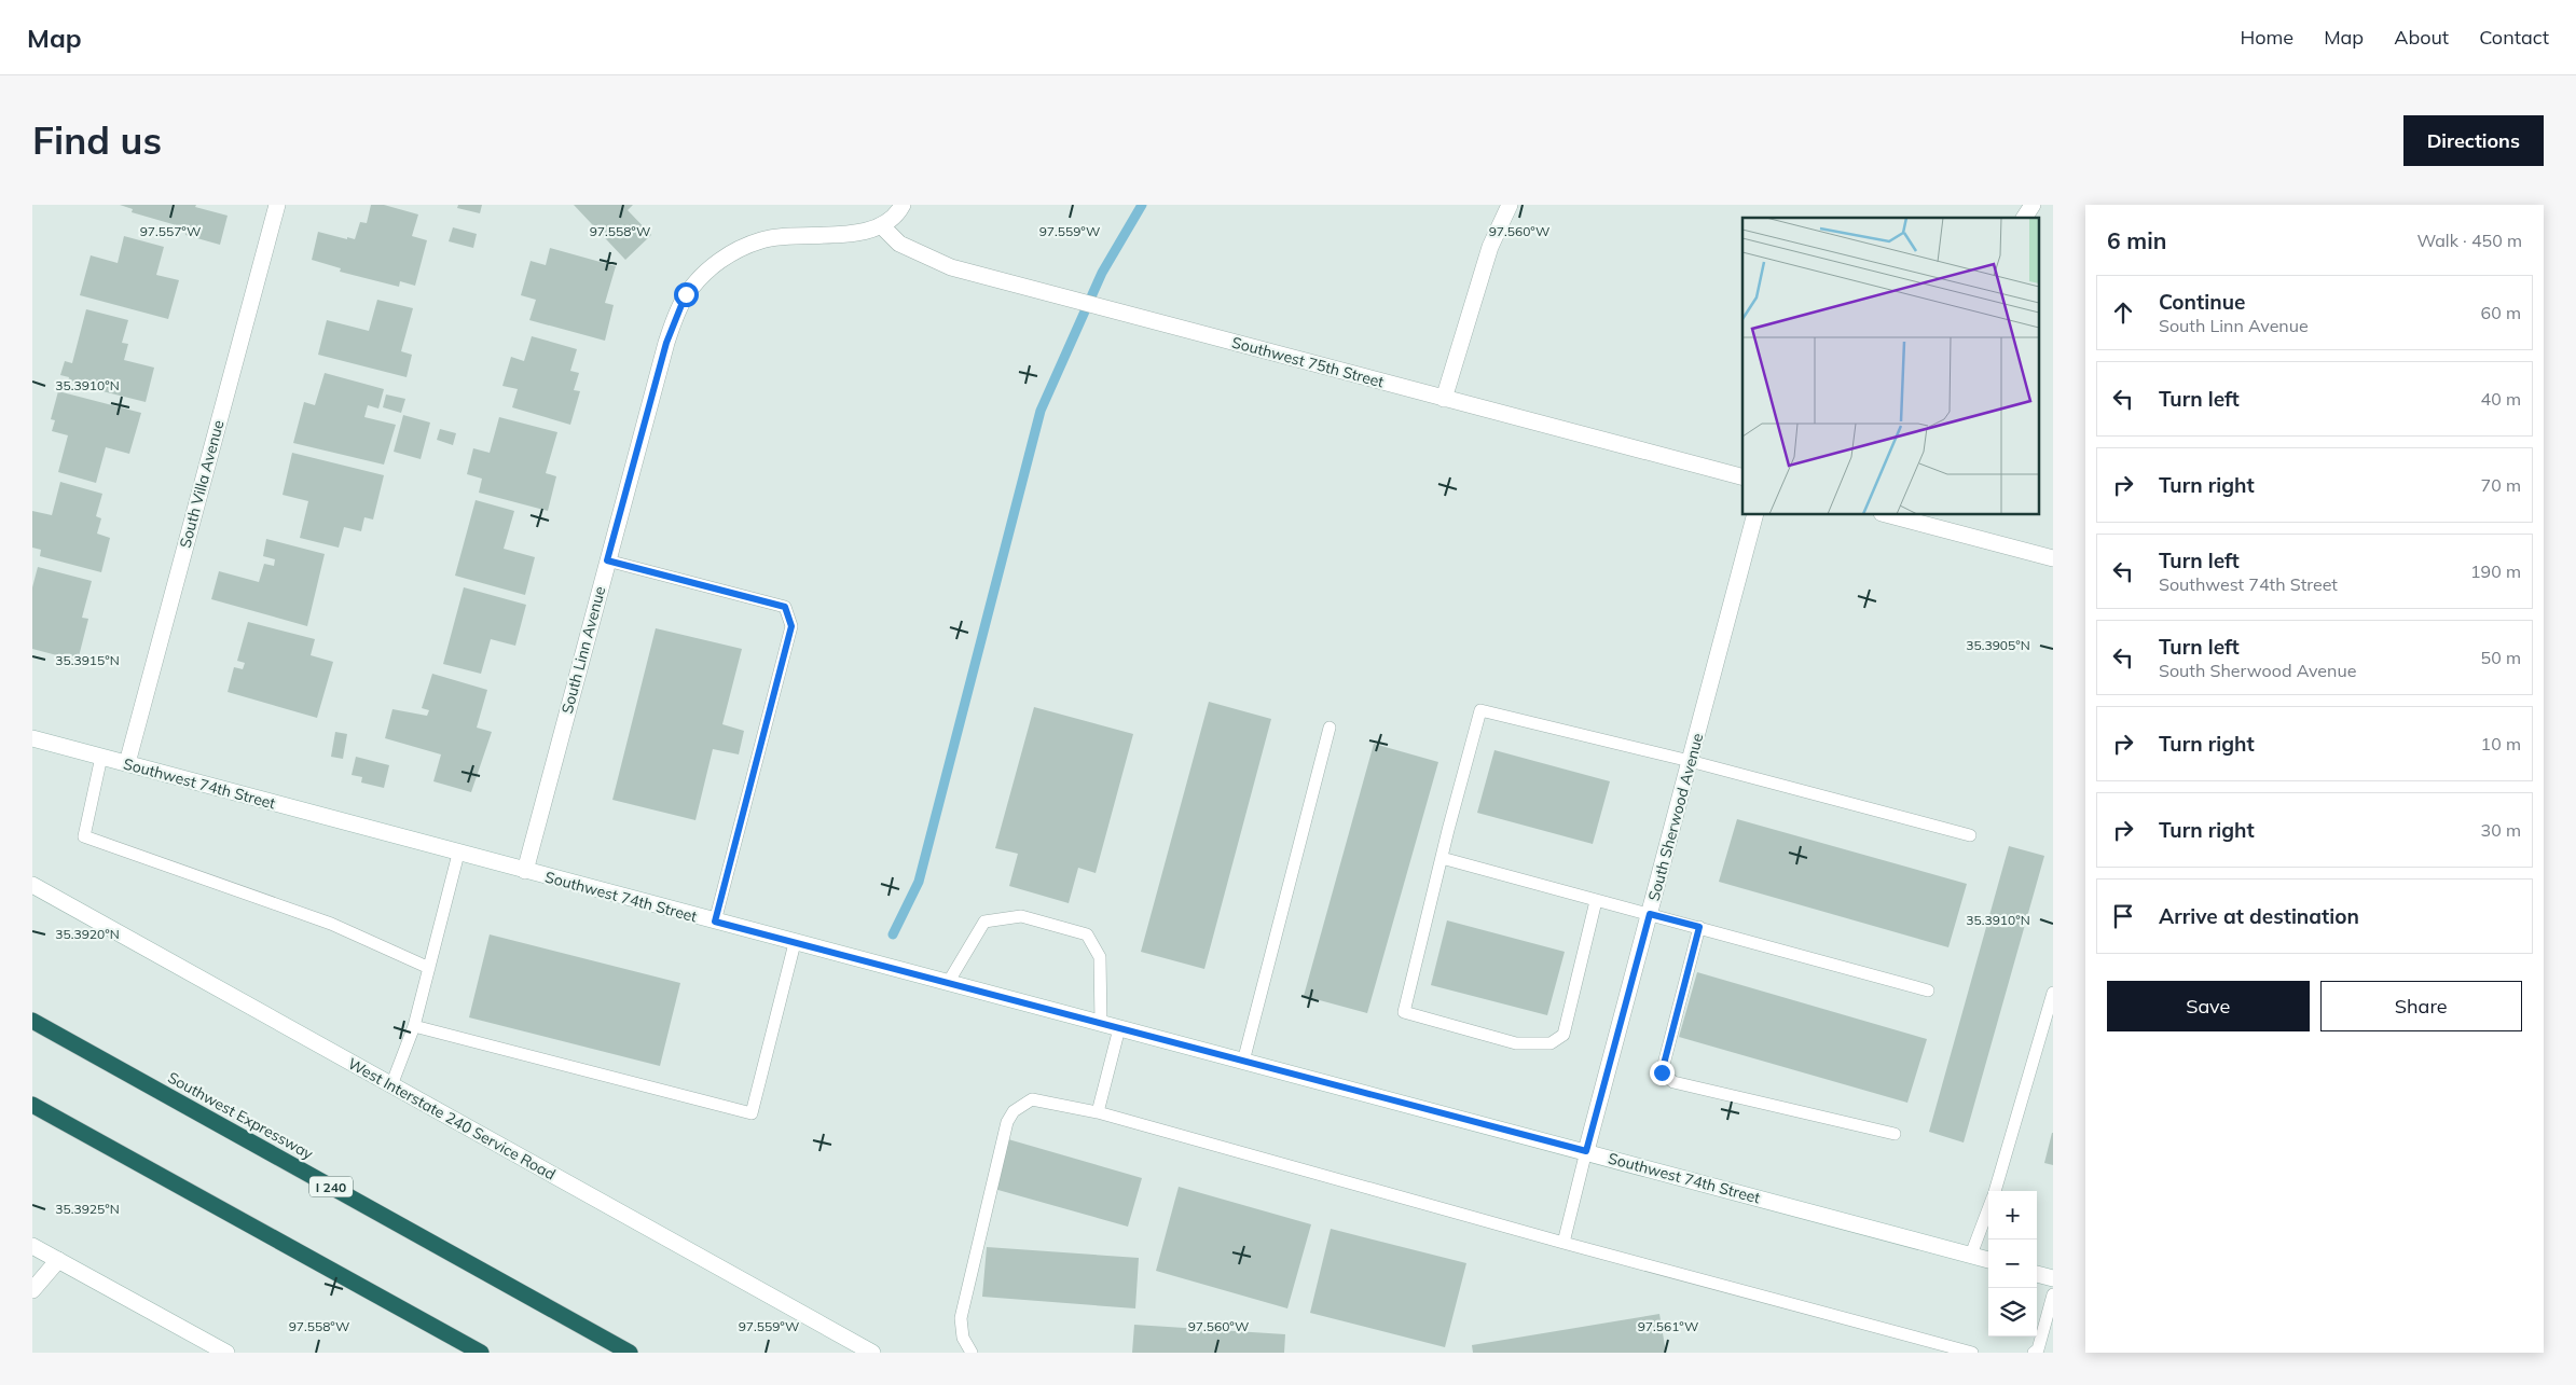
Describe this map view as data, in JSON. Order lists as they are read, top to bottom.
{
  "streets": {
    "highway": ["Southwest Expressway", "I 240"],
    "street": [
      "Southwest 75th Street",
      "South Villa Avenue",
      "South Linn Avenue",
      "Southwest 74th Street",
      "South Sherwood Avenue",
      "West Interstate 240 Service Road"
    ]
  },
  "crossings": [
    ["Southwest 75th Street", "South Linn Avenue"],
    ["South Villa Avenue", "Southwest 74th Street"],
    ["South Linn Avenue", "Southwest 74th Street"],
    ["Southwest 74th Street", "South Sherwood Avenue"]
  ],
  "page": {
    "header": "Map",
    "nav": [
      "Home",
      "Map",
      "About",
      "Contact"
    ],
    "buttons": [
      "Directions",
      ["Save", "Share"]
    ],
    "title": "Find us",
    "heading": ["6 min", "Walk · 450 m"],
    "list": [
      ["Continue", "South Linn Avenue", "60 m"],
      ["Turn left", "40 m"],
      ["Turn right", "70 m"],
      ["Turn left", "Southwest 74th Street", "190 m"],
      ["Turn left", "South Sherwood Avenue", "50 m"],
      ["Turn right", "10 m"],
      ["Turn right", "30 m"],
      "Arrive at destination"
    ],
    "map_buttons": ["+", "−"]
  },
  "coordinates": [
    "97.558°W",
    "97.559°W",
    "97.560°W",
    "97.557°W",
    "35.3910°N",
    "35.3905°N",
    "35.3915°N",
    "35.3920°N",
    "35.3925°N",
    "97.561°W"
  ]
}
